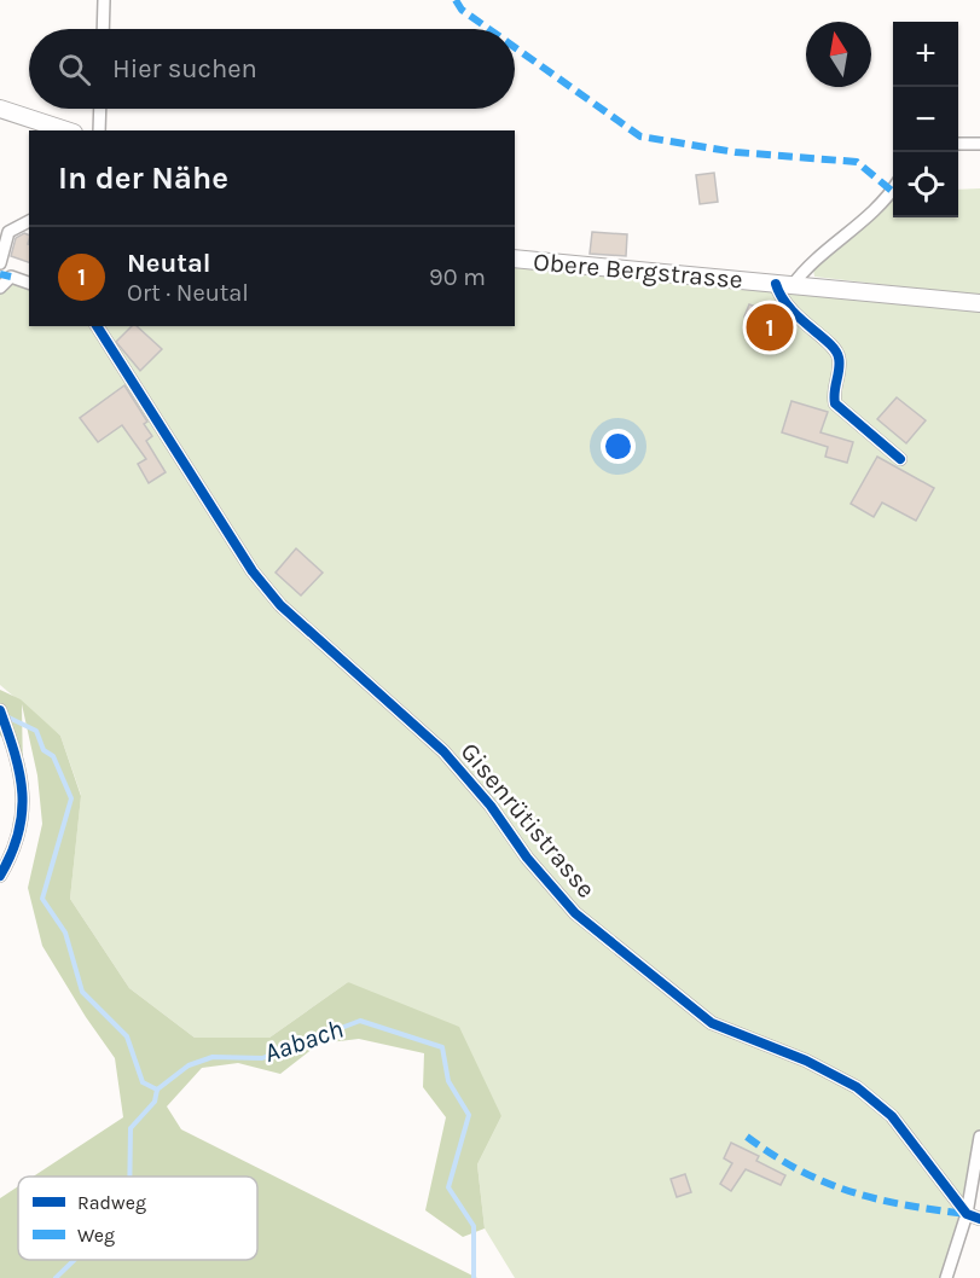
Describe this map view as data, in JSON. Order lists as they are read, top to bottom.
{
  "streets": {
    "main road": ["Obere Bergstrasse"],
    "street": ["Gisenrütistrasse"]
  },
  "water": ["Aabach"],
  "legend": ["Radweg", "Weg"],
  "north": "top",
  "page": {
    "map_buttons": ["+", "−"],
    "search": "Hier suchen",
    "heading": "In der Nähe",
    "list": [
      {
        "mark": "1",
        "name": "Neutal",
        "note": "Ort · Neutal",
        "value": "90 m"
      }
    ],
    "pins": "1"
  }
}
